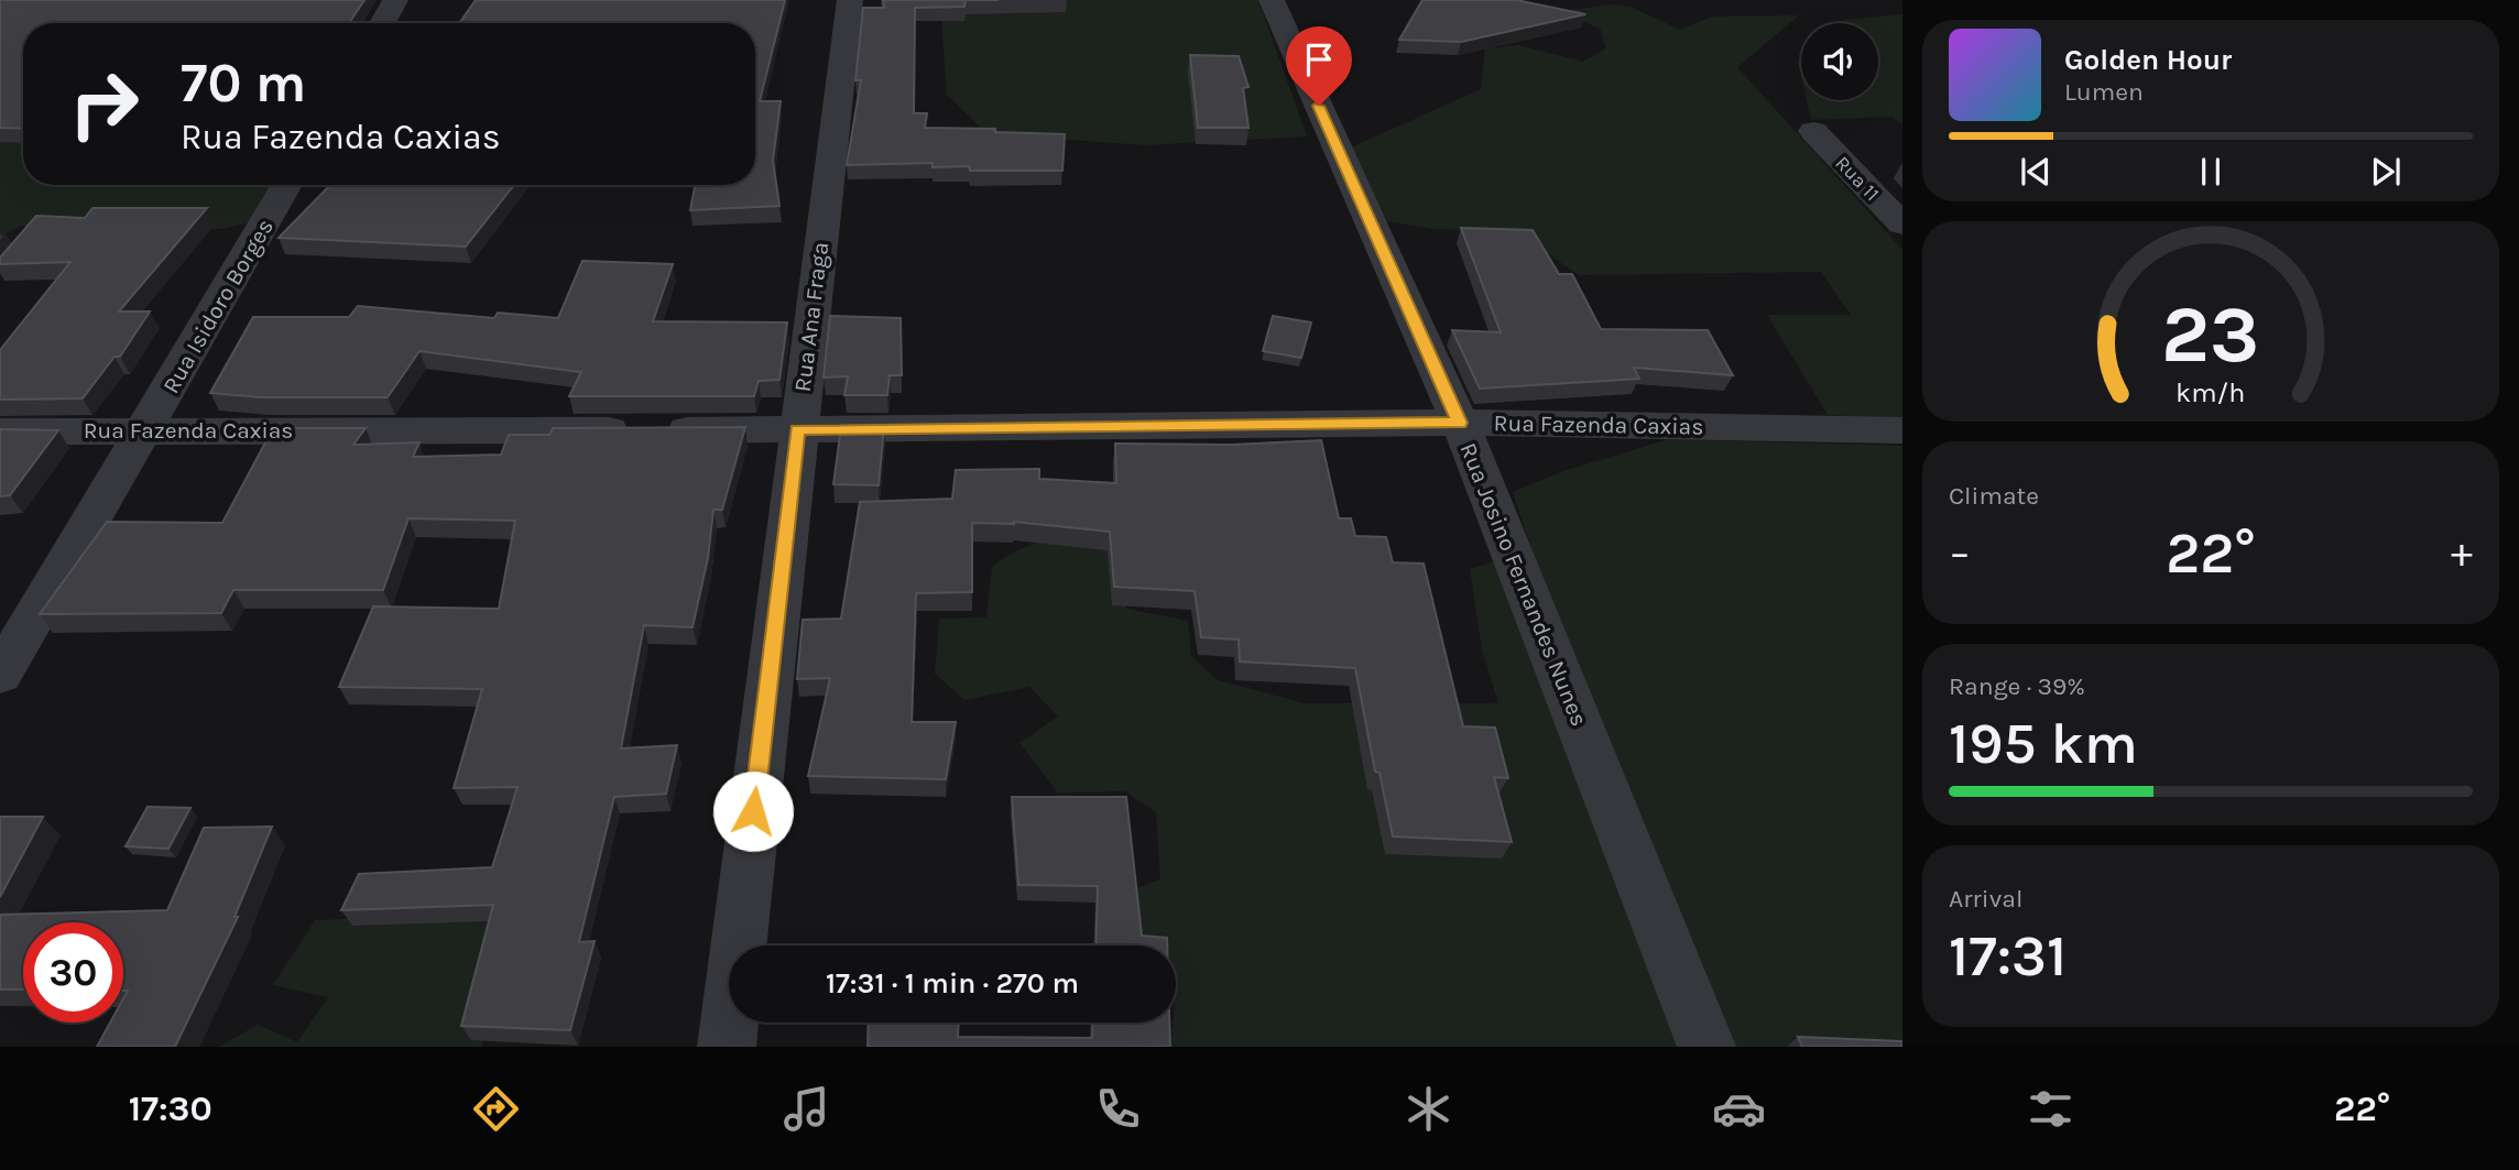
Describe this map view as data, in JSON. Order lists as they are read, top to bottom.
{
  "streets": {
    "street": [
      "Rua 11",
      "Rua Isidoro Borges",
      "Rua Ana Fraga",
      "Rua Fazenda Caxias",
      "Rua Josino Fernandes Nunes"
    ]
  },
  "crossings": [
    ["Rua Isidoro Borges", "Rua Fazenda Caxias"],
    ["Rua Ana Fraga", "Rua Fazenda Caxias"],
    ["Rua Fazenda Caxias", "Rua Josino Fernandes Nunes"]
  ],
  "page": {
    "turn": ["70 m", "Rua Fazenda Caxias"],
    "song": ["Golden Hour", "Lumen"],
    "tile": [
      "Climate",
      ["Range · 39%", "195 km"],
      ["Arrival", "17:31"]
    ],
    "heat": ["−", "22°", "+"],
    "limit": "30",
    "trip": "17:31 · 1 min · 270 m",
    "tabs": ["17:30", "22°"],
    "gauge": ["23", "km/h"]
  }
}
